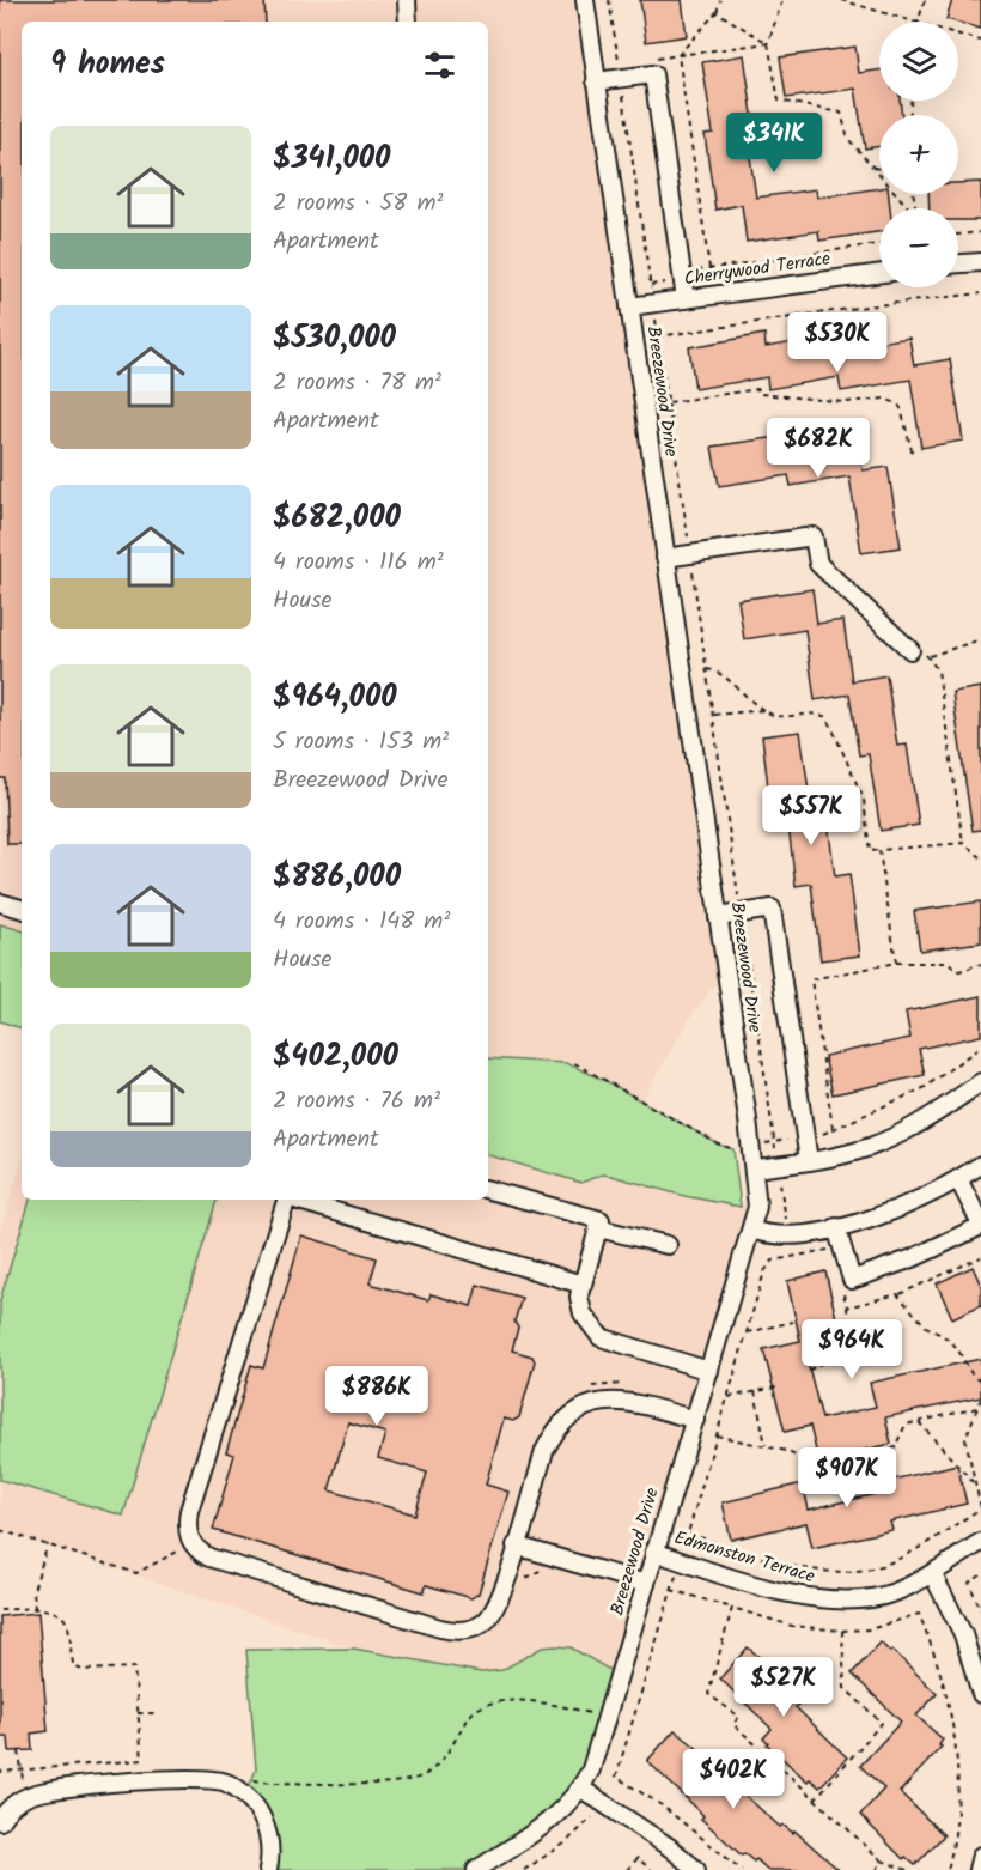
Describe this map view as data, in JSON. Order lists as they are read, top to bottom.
{
  "streets": {
    "street": ["Cherrywood Terrace", "Breezewood Drive", "Edmonston Terrace"]
  },
  "crossings": [
    ["Cherrywood Terrace", "Breezewood Drive"],
    ["Breezewood Drive", "Edmonston Terrace"]
  ],
  "page": {
    "map_buttons": ["+", "−"],
    "heading": "9 homes",
    "list": [
      {
        "name": "$341,000",
        "note": "2 rooms · 58 m² · Apartment"
      },
      {
        "name": "$530,000",
        "note": "2 rooms · 78 m² · Apartment"
      },
      {
        "name": "$682,000",
        "note": "4 rooms · 116 m² · House"
      },
      {
        "name": "$964,000",
        "note": "5 rooms · 153 m² · Breezewood Drive"
      },
      {
        "name": "$886,000",
        "note": "4 rooms · 148 m² · House"
      },
      {
        "name": "$402,000",
        "note": "2 rooms · 76 m² · Apartment"
      }
    ],
    "price": [
      "$341K",
      "$530K",
      "$682K",
      "$557K",
      "$964K",
      "$886K",
      "$907K",
      "$527K",
      "$402K"
    ]
  }
}
